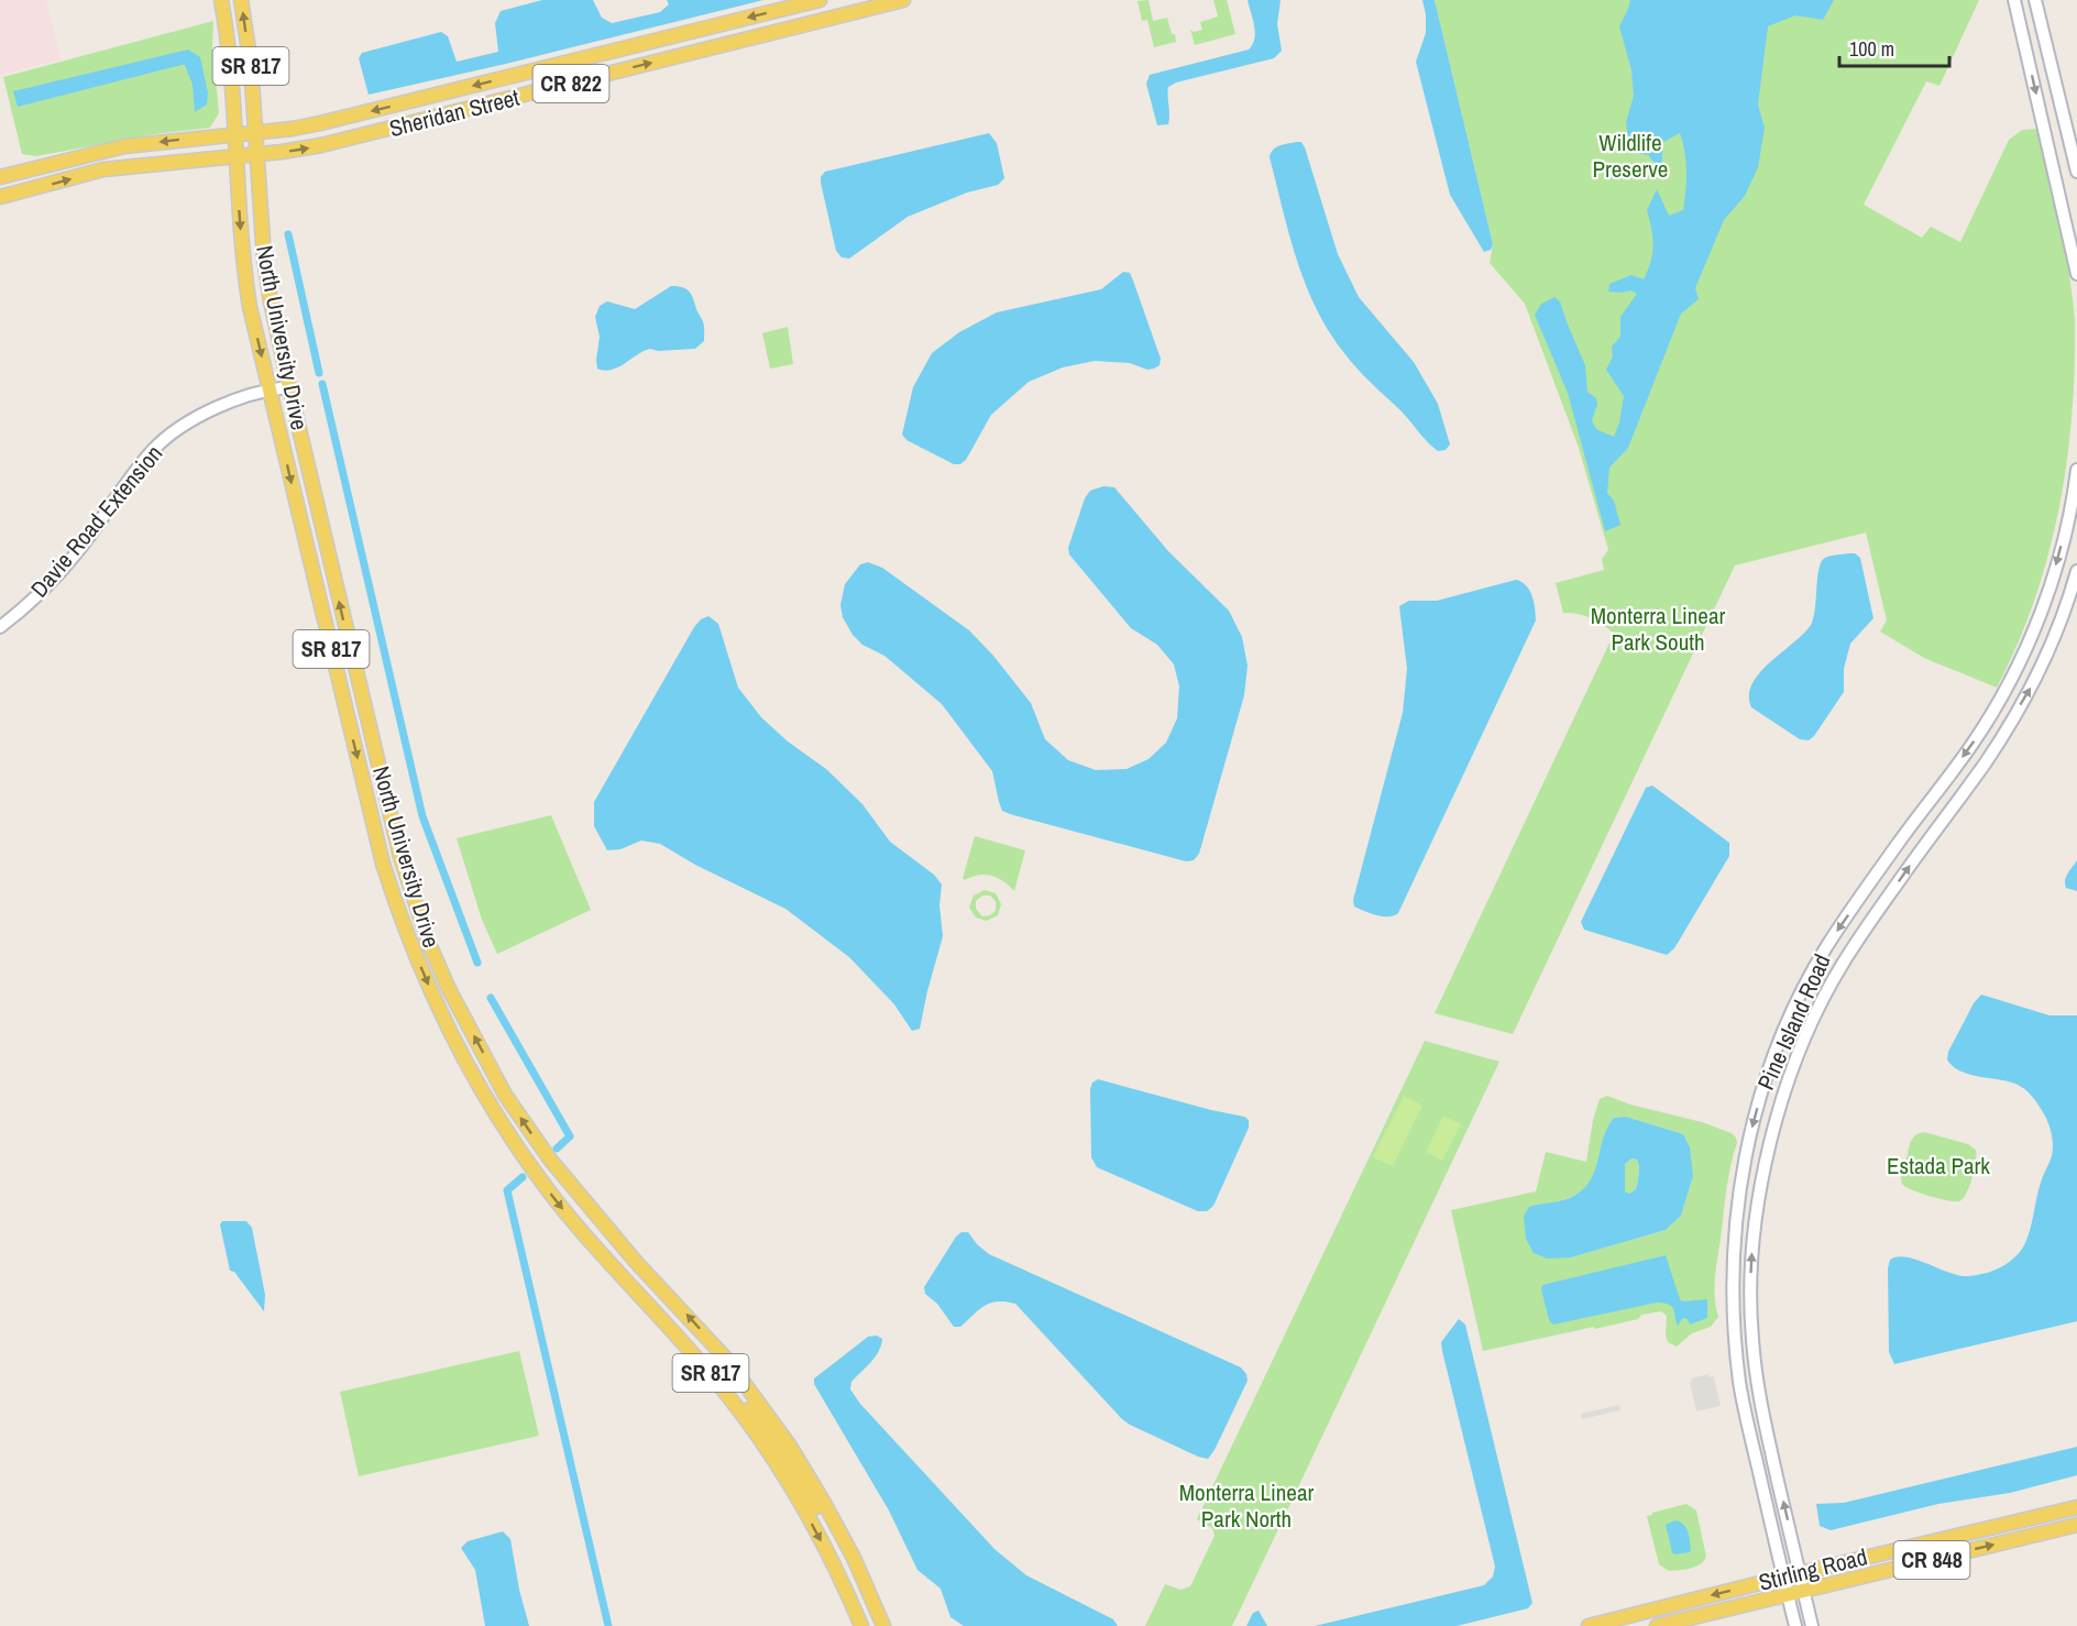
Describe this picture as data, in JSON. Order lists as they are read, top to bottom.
{
  "streets": {
    "main road": [
      "SR 817",
      "CR 822",
      "Sheridan Street",
      "North University Drive",
      "Davie Road Extension",
      "Pine Island Road",
      "CR 848",
      "Stirling Road"
    ]
  },
  "crossings": [
    ["Sheridan Street", "North University Drive"],
    ["North University Drive", "Davie Road Extension"],
    ["Pine Island Road", "Stirling Road"]
  ],
  "parks": [
    "Wildlife Preserve",
    "Monterra Linear Park South",
    "Estada Park",
    "Monterra Linear Park North"
  ],
  "scale_bar": "100 m"
}
